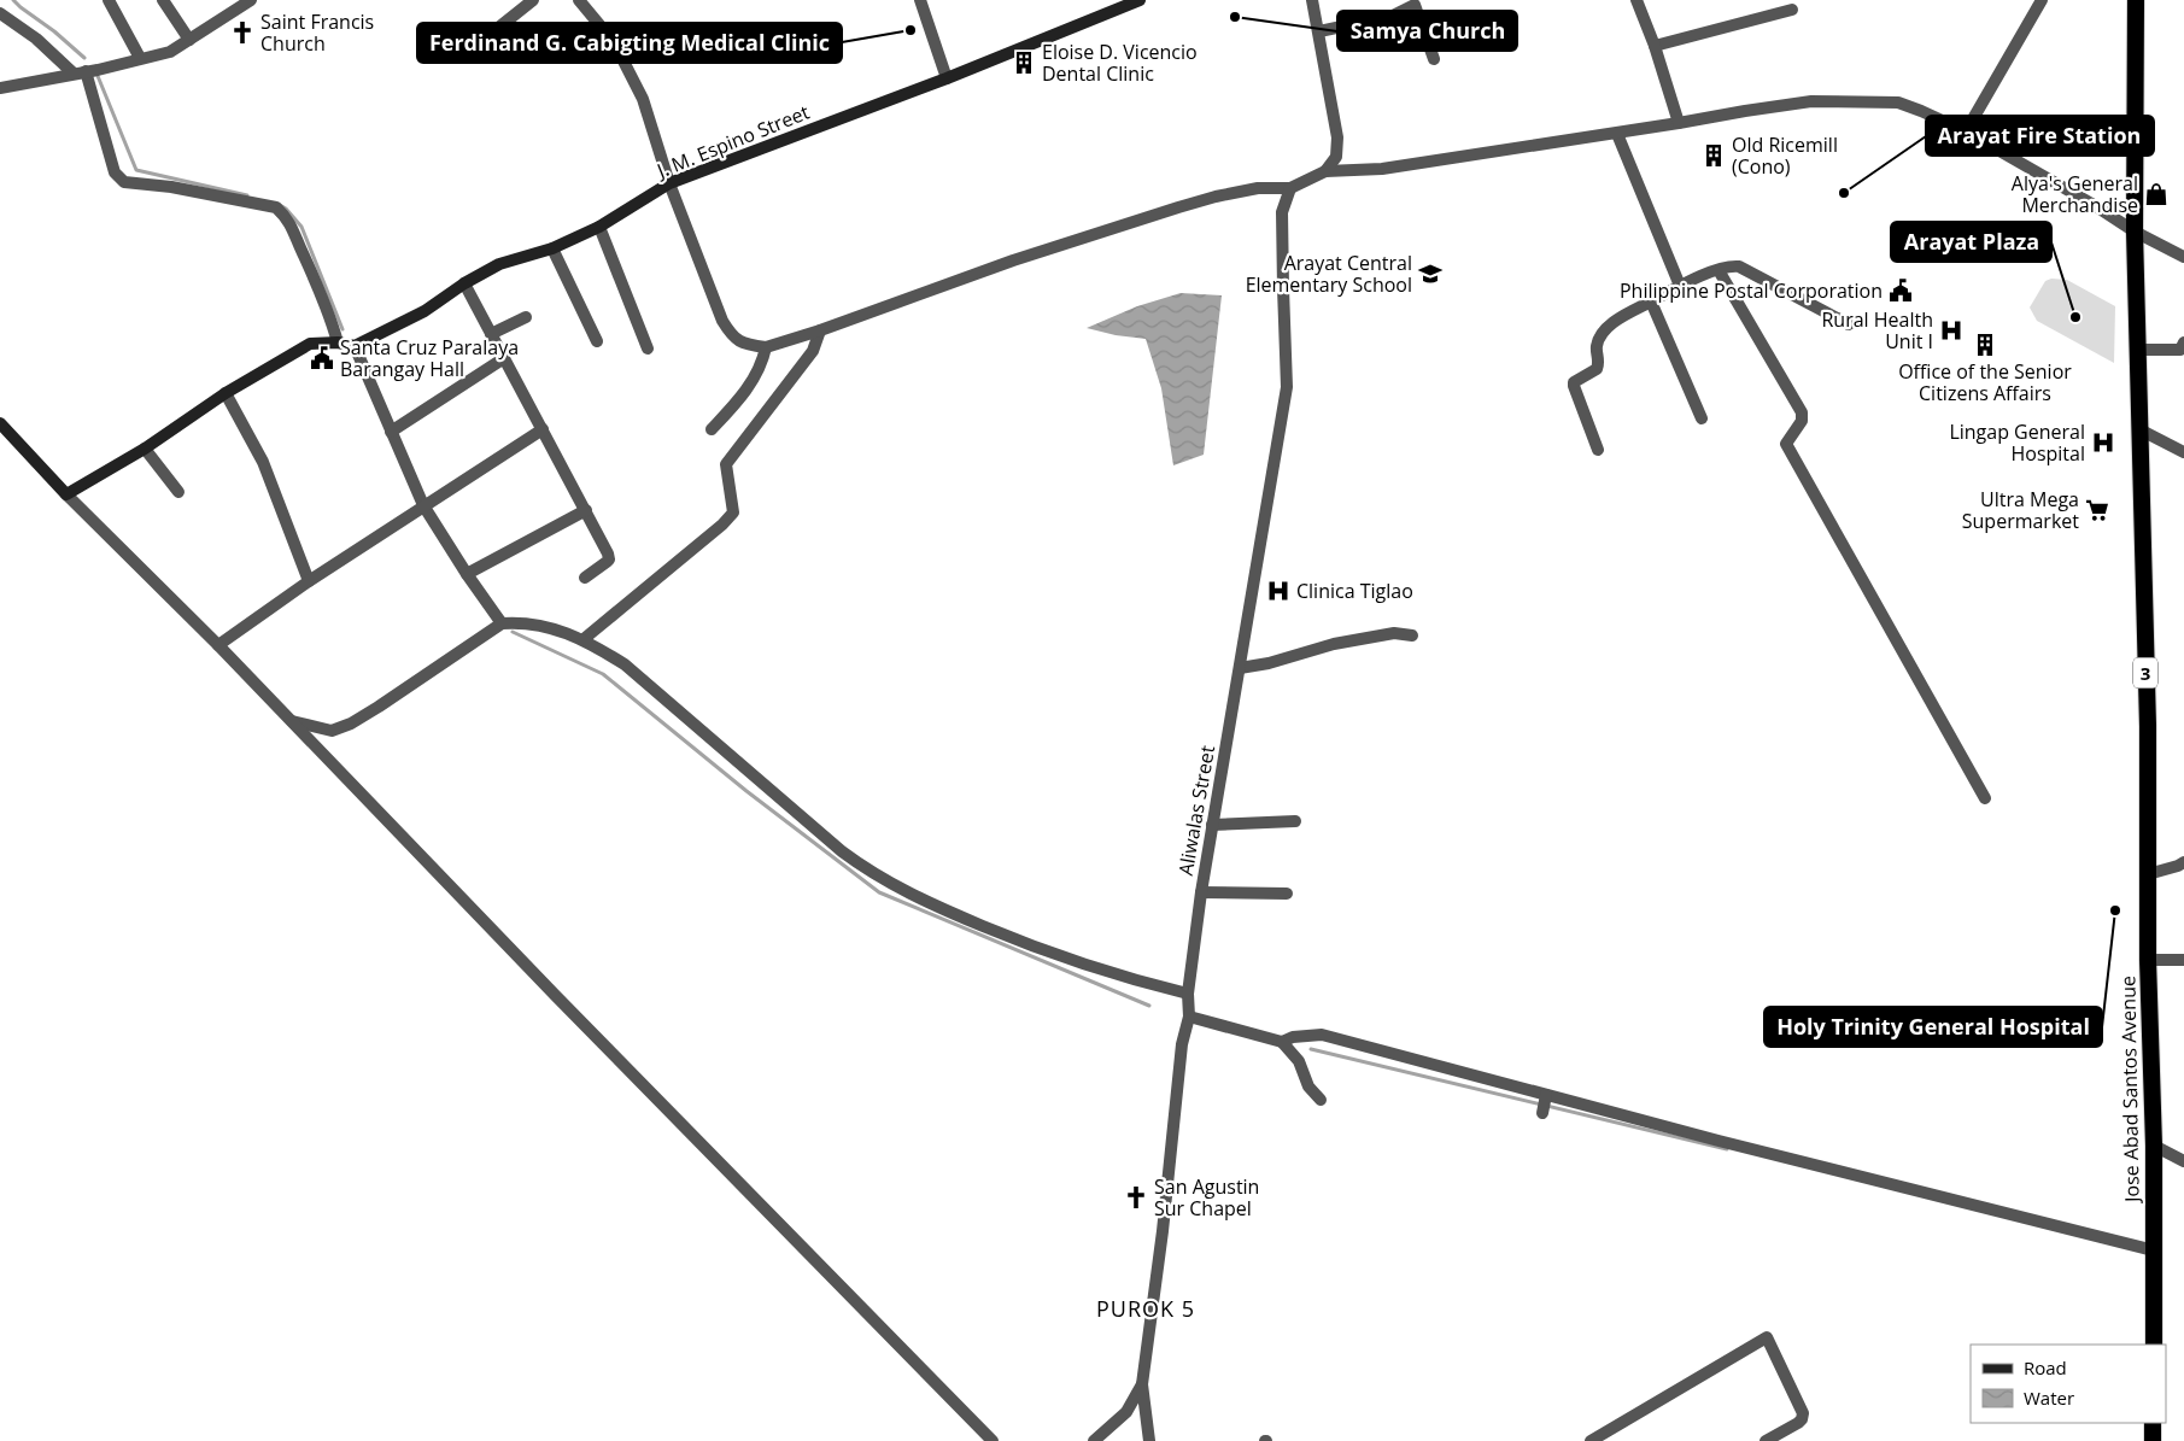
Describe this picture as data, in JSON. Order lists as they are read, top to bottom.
{
  "streets": {
    "highway": ["3", "Jose Abad Santos Avenue"],
    "main road": ["J. M. Espino Street"],
    "street": ["Aliwalas Street"]
  },
  "districts": ["PUROK 5"],
  "places": {
    "other": [
      "Samya Church",
      "Ferdinand G. Cabigting Medical Clinic",
      "Arayat Fire Station",
      "Arayat Plaza",
      "Holy Trinity General Hospital"
    ],
    "church": ["Saint Francis Church", "San Agustin Sur Chapel"],
    "building": ["Eloise D. Vicencio Dental Clinic", "Old Ricemill (Cono)", "Office of the Senior Citizens Affairs"],
    "shop": ["Alya's General Merchandise"],
    "school or university": ["Arayat Central Elementary School"],
    "public building": ["Philippine Postal Corporation", "Santa Cruz Paralaya Barangay Hall"],
    "hospital": ["Rural Health Unit I", "Lingap General Hospital", "Clinica Tiglao"],
    "supermarket": ["Ultra Mega Supermarket"]
  },
  "legend": ["Road", "Water"]
}
